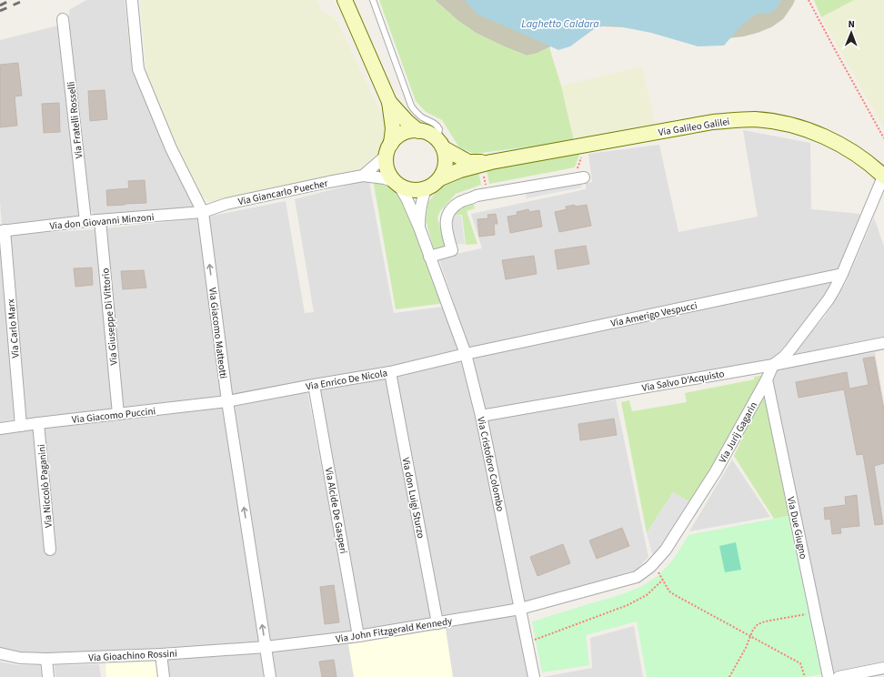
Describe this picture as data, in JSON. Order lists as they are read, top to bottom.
{
  "streets": {
    "street": [
      "Via Fratelli Rosselli",
      "Via Galileo Galilei",
      "Via Giancarlo Puecher",
      "Via don Giovanni Minzoni",
      "Via Amerigo Vespucci",
      "Via Giuseppe Di Vittorio",
      "Via Carlo Marx",
      "Via Giacomo Matteotti",
      "Via Enrico De Nicola",
      "Via Salvo D’Acquisto",
      "Via Giacomo Puccini",
      "Via Jurij Gagarin",
      "Via Cristoforo Colombo",
      "Via Niccolò Paganini",
      "Via don Luigi Sturzo",
      "Via Alcide De Gasperi",
      "Via Due Giugno",
      "Via John Fitzgerald Kennedy",
      "Via Gioachino Rossini"
    ]
  },
  "crossings": [
    ["Via Fratelli Rosselli", "Via don Giovanni Minzoni"],
    ["Via Galileo Galilei", "Via Giancarlo Puecher"],
    ["Via Galileo Galilei", "Via Jurij Gagarin"],
    ["Via Galileo Galilei", "Via Cristoforo Colombo"],
    ["Via Giancarlo Puecher", "Via don Giovanni Minzoni"],
    ["Via Giancarlo Puecher", "Via Giacomo Matteotti"],
    ["Via Giancarlo Puecher", "Via Cristoforo Colombo"],
    ["Via don Giovanni Minzoni", "Via Giuseppe Di Vittorio"],
    ["Via don Giovanni Minzoni", "Via Carlo Marx"],
    ["Via don Giovanni Minzoni", "Via Giacomo Matteotti"],
    ["Via Amerigo Vespucci", "Via Enrico De Nicola"],
    ["Via Amerigo Vespucci", "Via Jurij Gagarin"],
    ["Via Amerigo Vespucci", "Via Cristoforo Colombo"],
    ["Via Giuseppe Di Vittorio", "Via Giacomo Puccini"],
    ["Via Carlo Marx", "Via Giacomo Puccini"],
    ["Via Giacomo Matteotti", "Via Enrico De Nicola"],
    ["Via Giacomo Matteotti", "Via Giacomo Puccini"],
    ["Via Giacomo Matteotti", "Via John Fitzgerald Kennedy"],
    ["Via Giacomo Matteotti", "Via Gioachino Rossini"],
    ["Via Enrico De Nicola", "Via Giacomo Puccini"],
    ["Via Enrico De Nicola", "Via Cristoforo Colombo"],
    ["Via Enrico De Nicola", "Via don Luigi Sturzo"],
    ["Via Enrico De Nicola", "Via Alcide De Gasperi"],
    ["Via Salvo D’Acquisto", "Via Jurij Gagarin"],
    ["Via Salvo D’Acquisto", "Via Cristoforo Colombo"],
    ["Via Giacomo Puccini", "Via Niccolò Paganini"],
    ["Via Jurij Gagarin", "Via Cristoforo Colombo"],
    ["Via Jurij Gagarin", "Via Due Giugno"],
    ["Via Jurij Gagarin", "Via John Fitzgerald Kennedy"],
    ["Via Cristoforo Colombo", "Via John Fitzgerald Kennedy"],
    ["Via don Luigi Sturzo", "Via John Fitzgerald Kennedy"],
    ["Via Alcide De Gasperi", "Via John Fitzgerald Kennedy"],
    ["Via John Fitzgerald Kennedy", "Via Gioachino Rossini"]
  ],
  "one_way": ["Via Giacomo Matteotti"],
  "water": ["Laghetto Caldara"],
  "north": "top"
}
